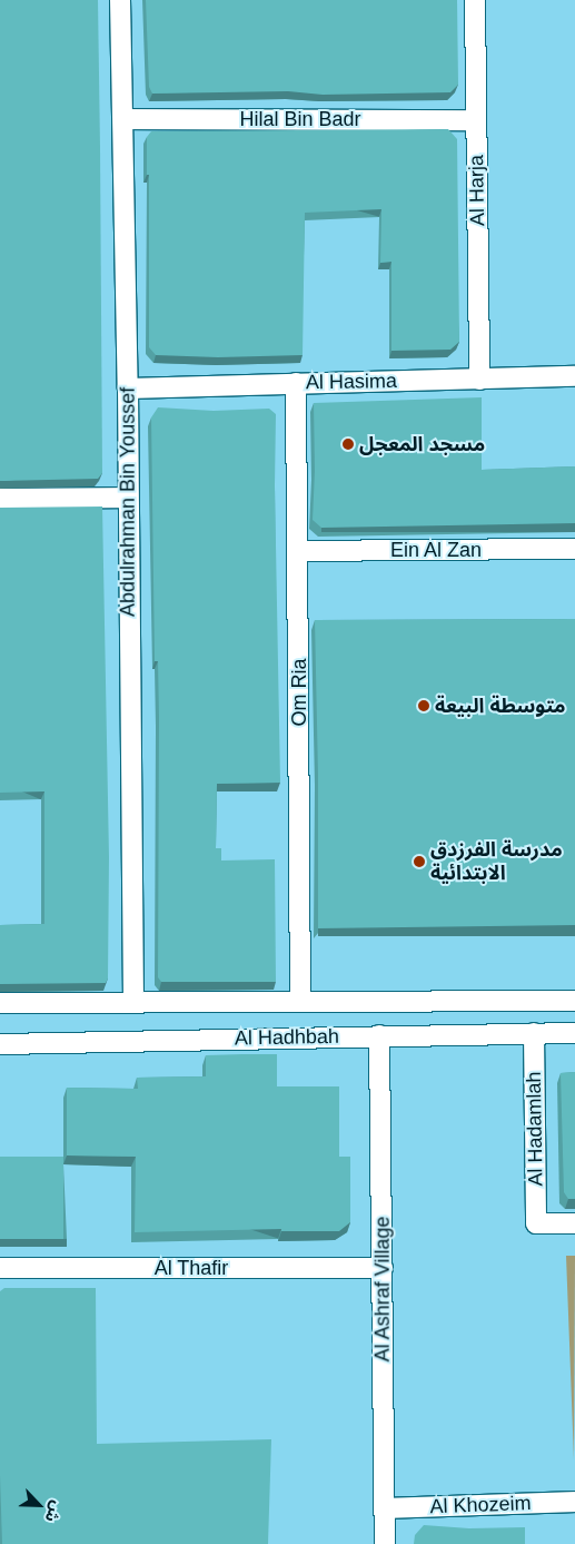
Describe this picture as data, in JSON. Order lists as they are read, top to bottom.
{
  "streets": {
    "street": [
      "Hilal Bin Badr",
      "Al Harja",
      "Al Hasima",
      "Abdulrahman Bin Youssef",
      "Ein Al Zan",
      "Om Ria",
      "Al Hadhbah",
      "Al Hadamlah",
      "Al Thafir",
      "Al Ashraf Village",
      "Al Khozeim"
    ]
  },
  "crossings": [
    ["Hilal Bin Badr", "Al Harja"],
    ["Hilal Bin Badr", "Abdulrahman Bin Youssef"],
    ["Al Harja", "Al Hasima"],
    ["Al Hasima", "Abdulrahman Bin Youssef"],
    ["Al Hasima", "Om Ria"],
    ["Abdulrahman Bin Youssef", "Al Hadhbah"],
    ["Ein Al Zan", "Om Ria"],
    ["Om Ria", "Al Hadhbah"],
    ["Al Hadhbah", "Al Hadamlah"],
    ["Al Hadhbah", "Al Ashraf Village"],
    ["Al Thafir", "Al Ashraf Village"],
    ["Al Ashraf Village", "Al Khozeim"]
  ],
  "places": ["مسجد المعجل", "متوسطة البيعة", "مدرسة الفرزدق الابتدائية"],
  "north": "bottom right"
}
